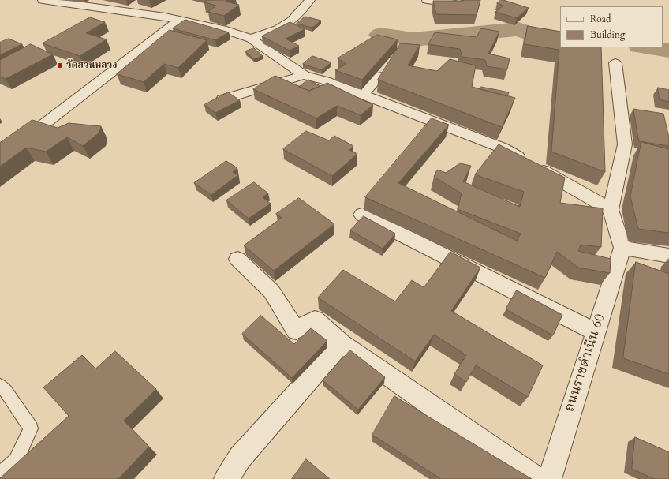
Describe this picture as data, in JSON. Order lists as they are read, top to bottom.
{
  "streets": {
    "street": ["ถนนราขดำเนิน 60"]
  },
  "places": ["วัดสวนหลวง"],
  "legend": ["Road", "Building"]
}
